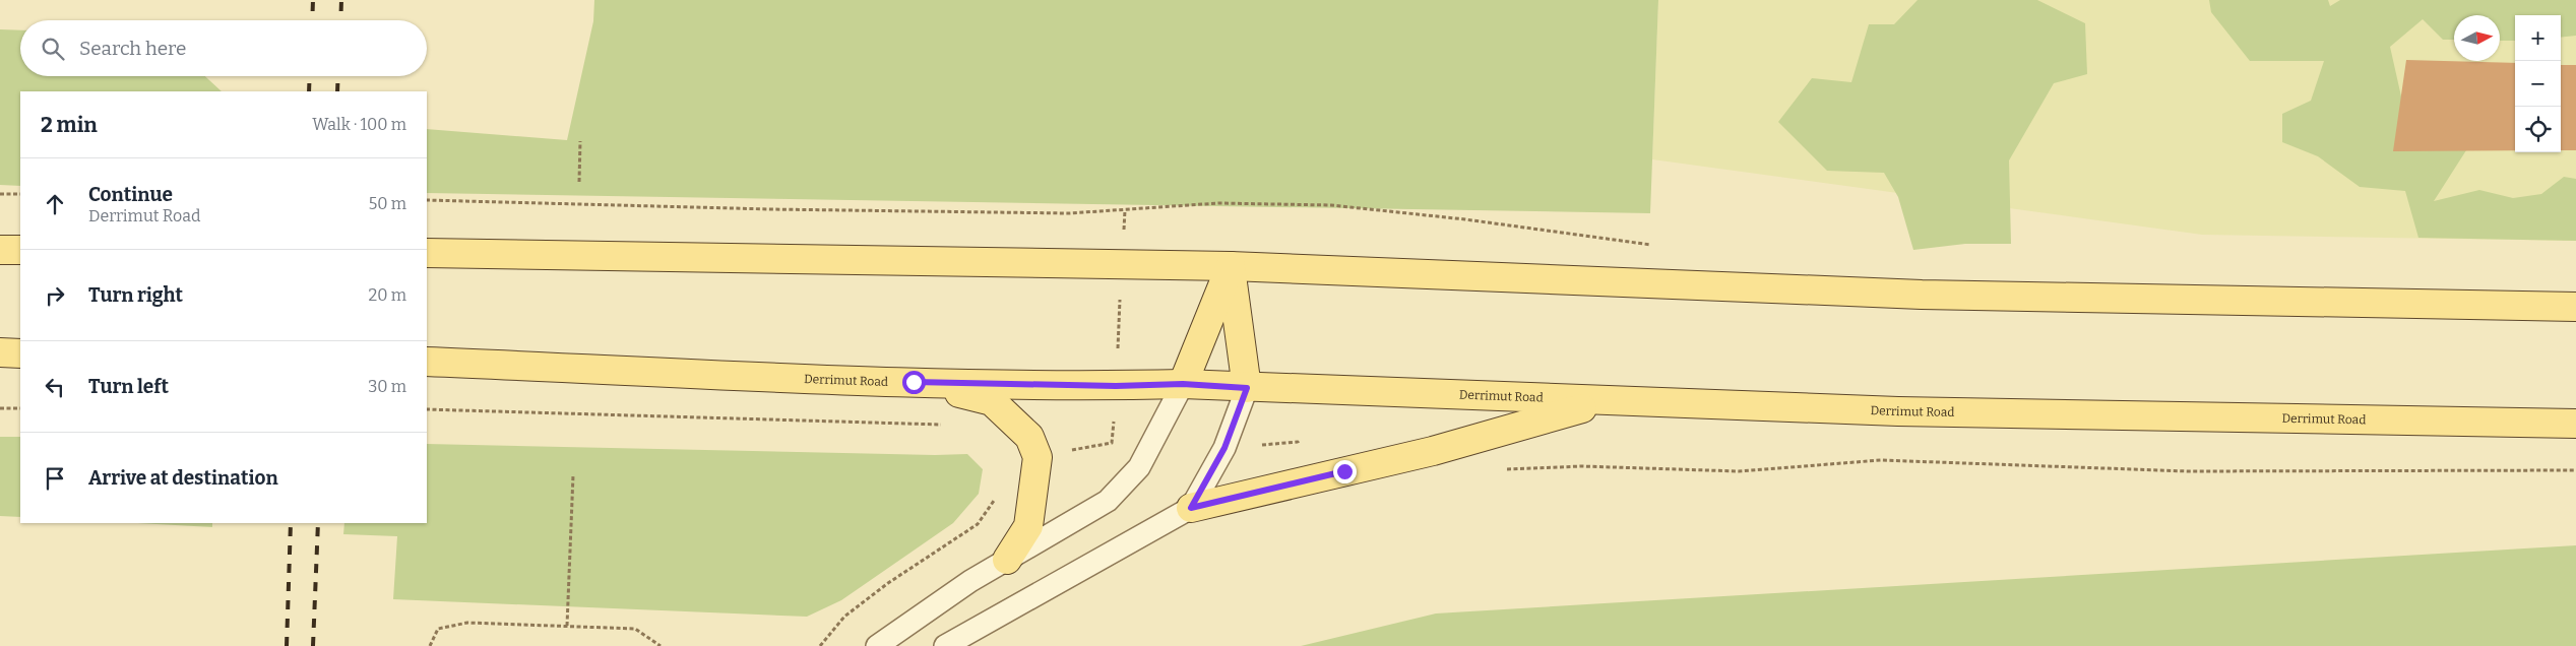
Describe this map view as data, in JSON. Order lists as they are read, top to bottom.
{
  "streets": {
    "main road": ["Derrimut Road"]
  },
  "north": "right",
  "page": {
    "map_buttons": ["+", "−"],
    "search": "Search here",
    "heading": ["2 min", "Walk · 100 m"],
    "list": [
      ["Continue", "Derrimut Road", "50 m"],
      ["Turn right", "20 m"],
      ["Turn left", "30 m"],
      "Arrive at destination"
    ]
  }
}
